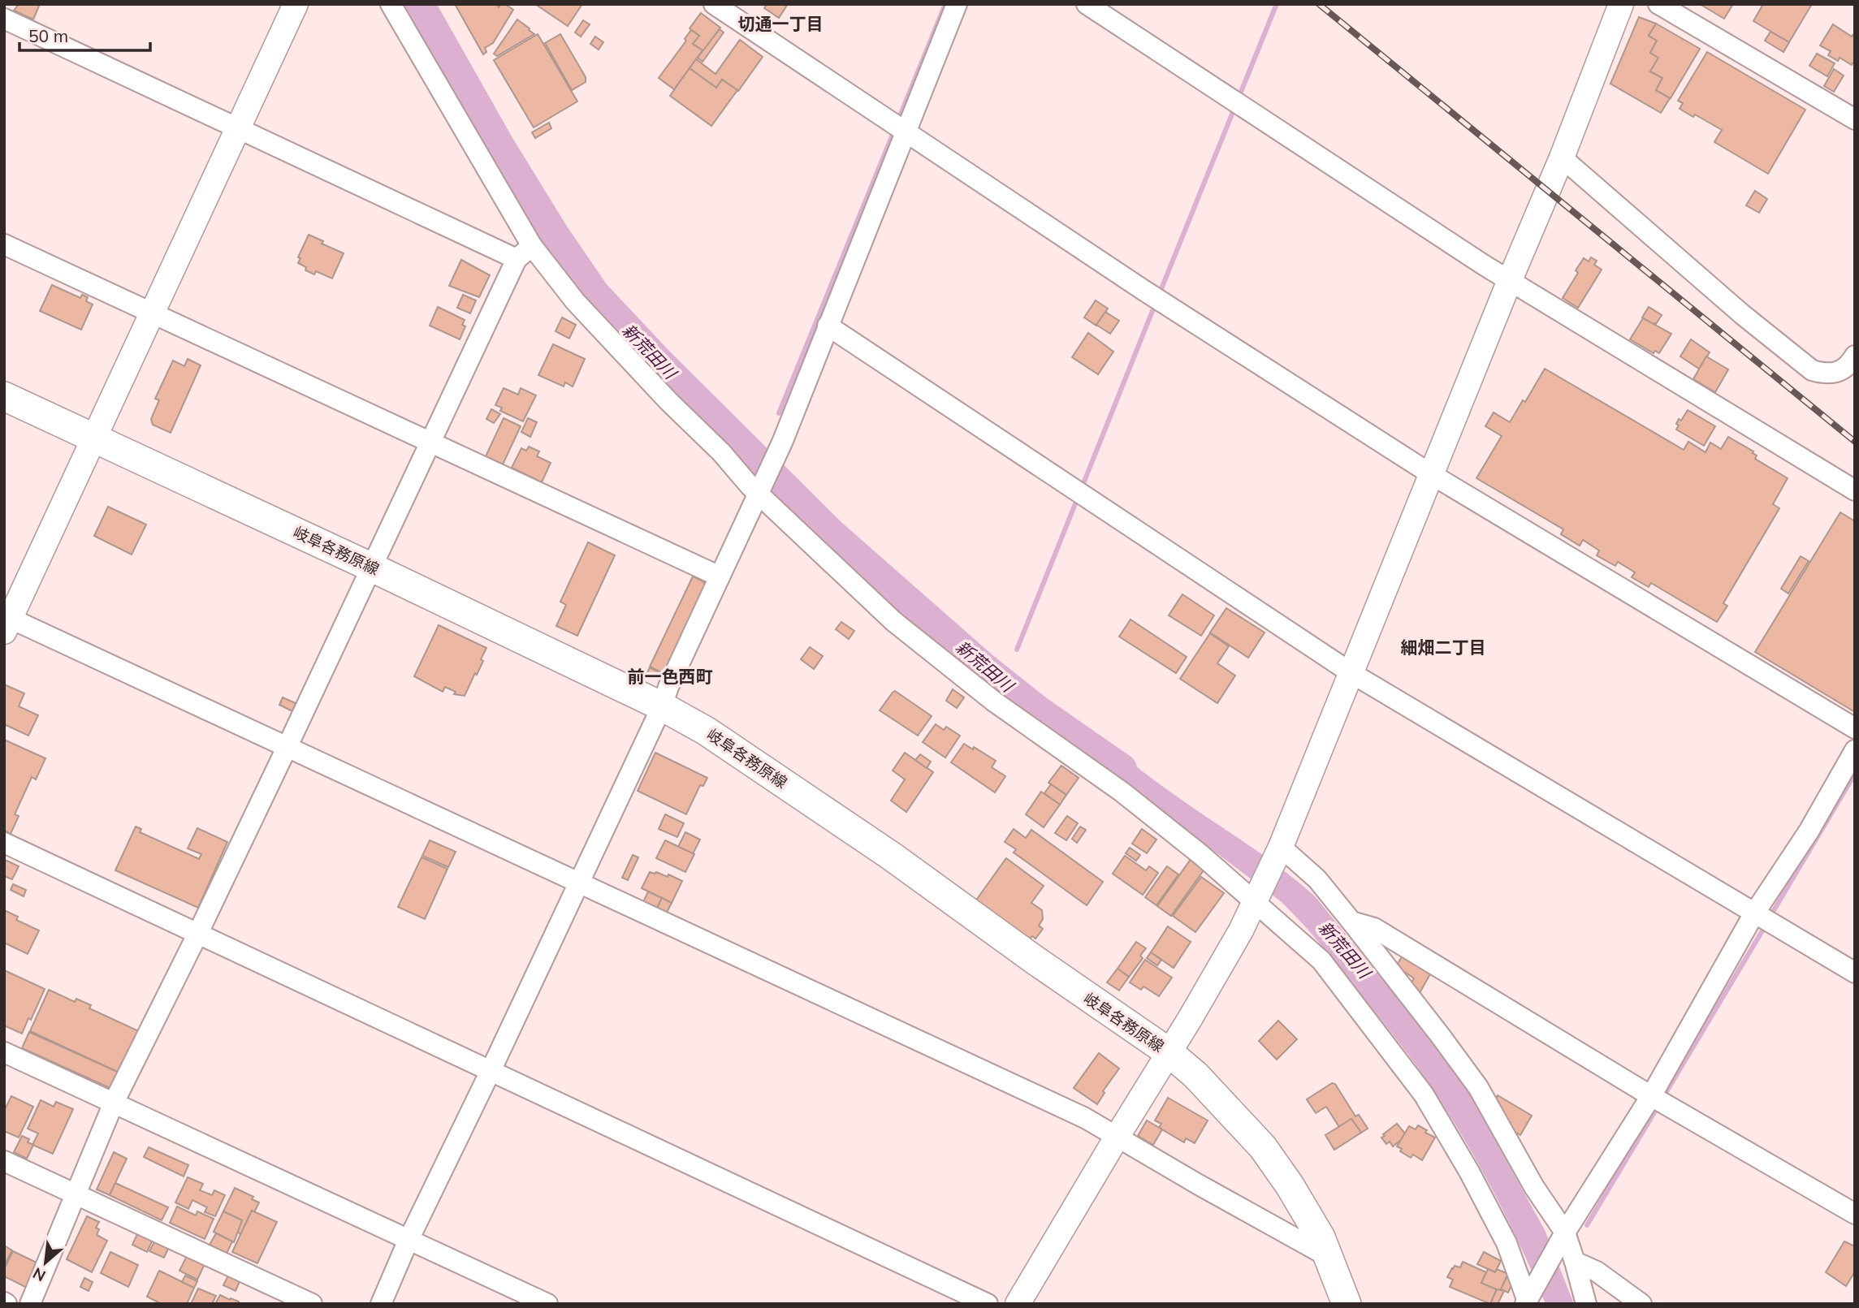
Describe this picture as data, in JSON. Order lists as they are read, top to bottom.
{
  "streets": {
    "main road": ["岐阜各務原線"]
  },
  "districts": ["切通一丁目", "細畑二丁目", "前一色西町"],
  "water": ["新荒田川"],
  "scale_bar": "50 m",
  "north": "bottom left"
}
